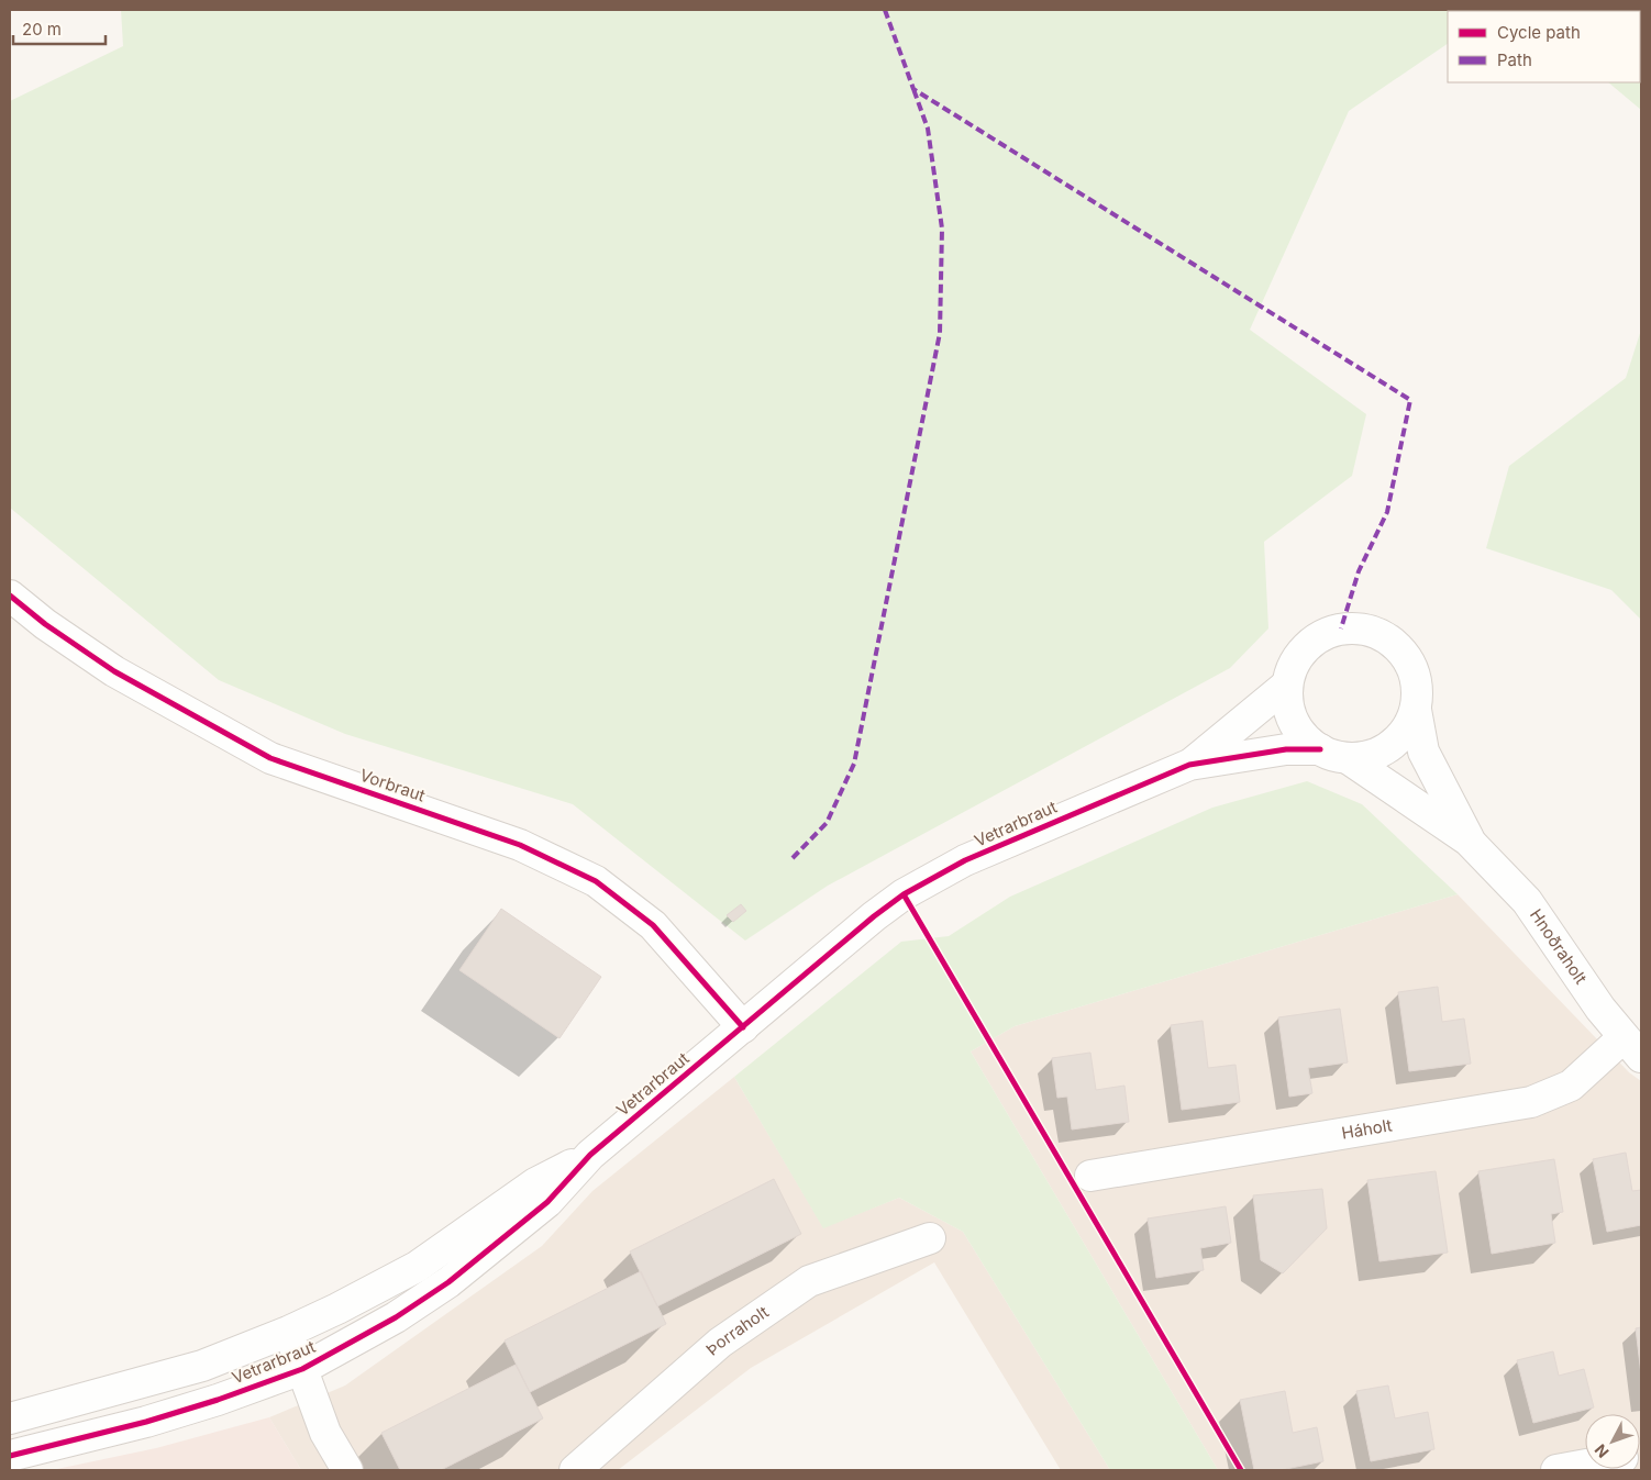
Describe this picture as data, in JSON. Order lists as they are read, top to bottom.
{
  "streets": {
    "street": [
      "Vorbraut",
      "Vetrarbraut",
      "Hnoðraholt",
      "Háholt",
      "Þorraholt"
    ]
  },
  "crossings": [
    ["Vorbraut", "Vetrarbraut"],
    ["Vetrarbraut", "Hnoðraholt"],
    ["Hnoðraholt", "Háholt"]
  ],
  "legend": ["Cycle path", "Path"],
  "scale_bar": "20 m",
  "north": "bottom left"
}
